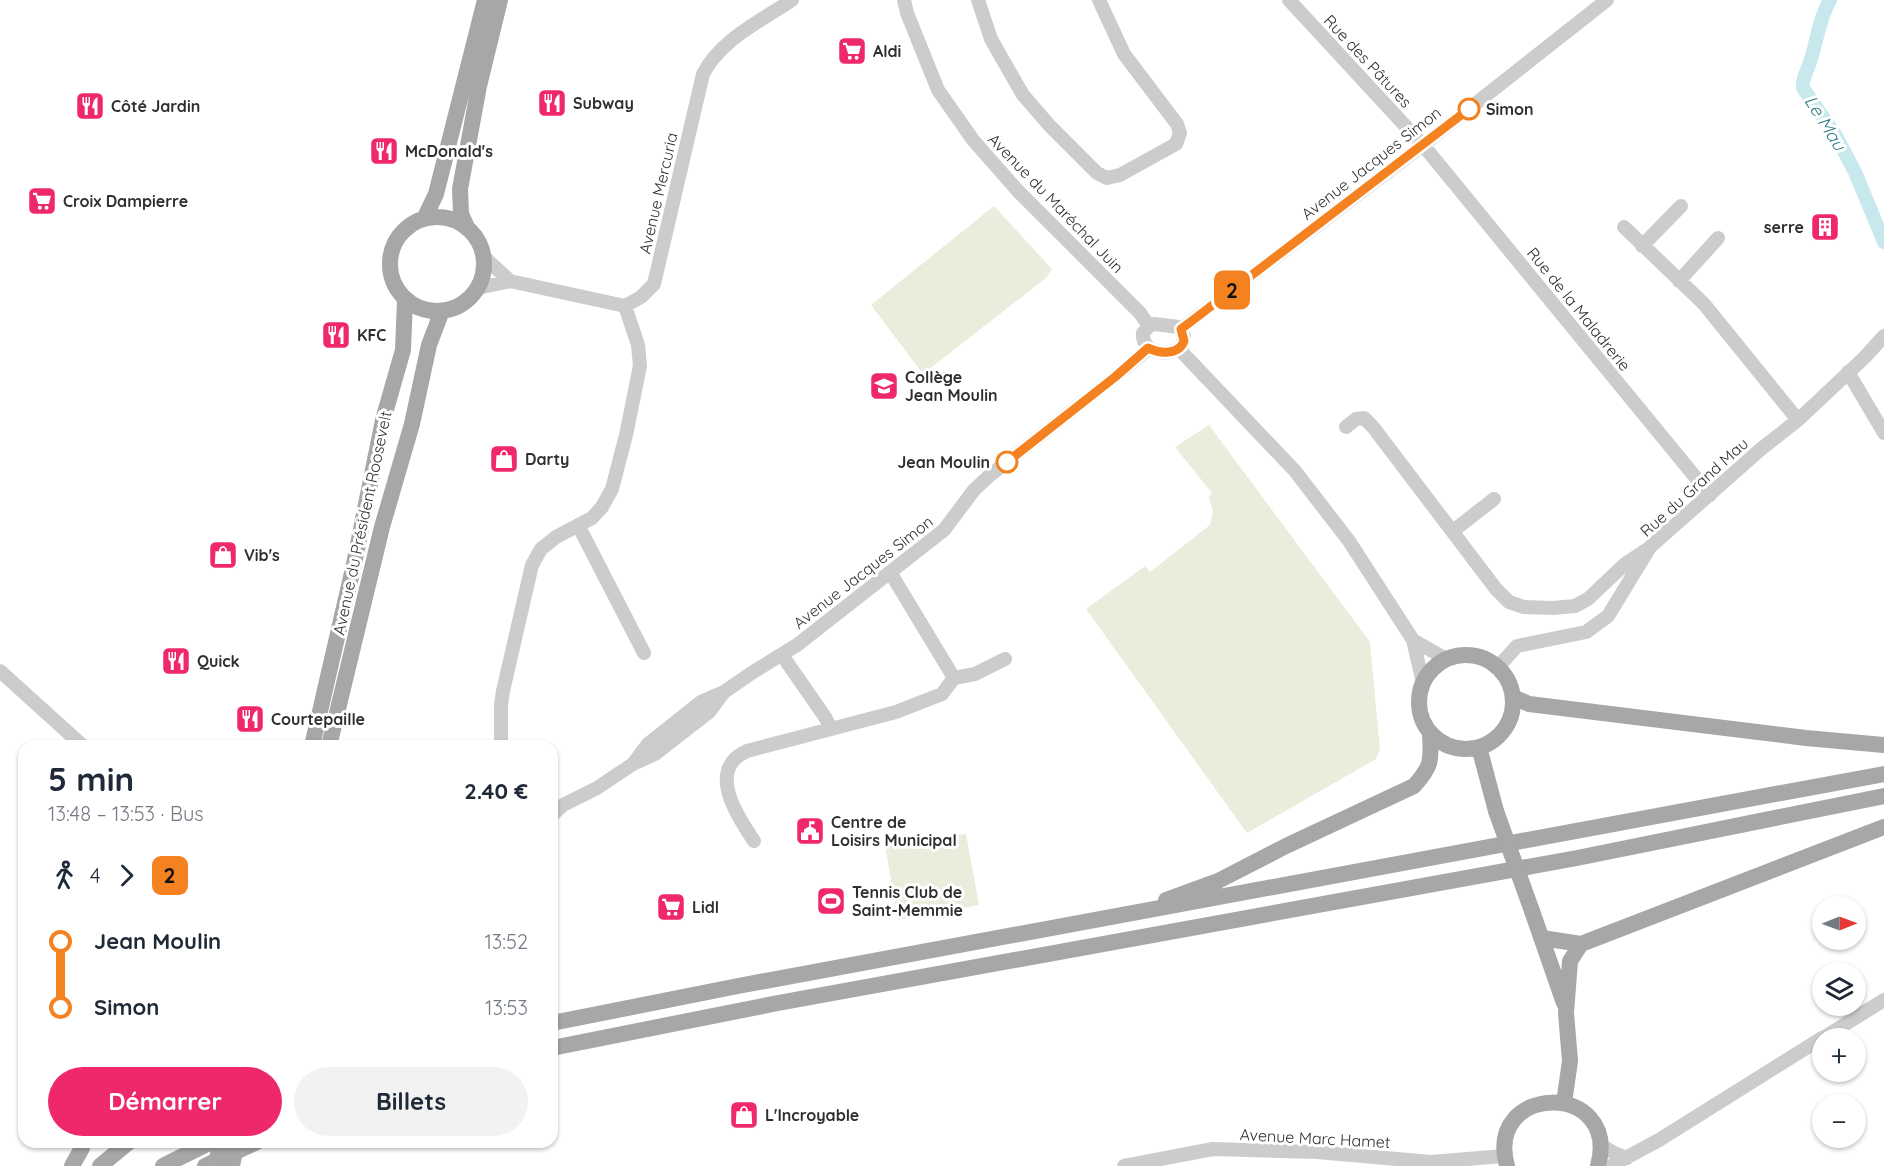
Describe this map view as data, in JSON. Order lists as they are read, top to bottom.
{
  "streets": {
    "main road": ["Avenue du Président Roosevelt"],
    "street": [
      "Rue des Pâtures",
      "Avenue Jacques Simon",
      "Avenue Mercuria",
      "Avenue du Maréchal Juin",
      "Rue de la Maladrerie",
      "Rue du Grand Mau",
      "Avenue Marc Hamet"
    ]
  },
  "crossings": [
    ["Rue des Pâtures", "Avenue Jacques Simon"],
    ["Rue des Pâtures", "Rue de la Maladrerie"],
    ["Avenue Jacques Simon", "Avenue du Maréchal Juin"],
    ["Avenue Jacques Simon", "Rue de la Maladrerie"],
    ["Rue de la Maladrerie", "Rue du Grand Mau"]
  ],
  "water": ["Le Mau"],
  "places": {
    "supermarket": ["Aldi", "Croix Dampierre", "Lidl"],
    "restaurant": [
      "Subway",
      "Côté Jardin",
      "McDonald's",
      "KFC",
      "Quick",
      "Courtepaille"
    ],
    "other": ["Simon", "Jean Moulin"],
    "building": ["serre"],
    "school or university": ["Collège Jean Moulin"],
    "shop": ["Darty", "Vib's", "L'Incroyable"],
    "public building": ["Centre de Loisirs Municipal"],
    "sports": ["Tennis Club de Saint-Memmie"]
  },
  "lines": ["bus line 2"],
  "north": "right",
  "page": {
    "on_map": "2",
    "heading": ["5 min", "13:48 – 13:53 · Bus", "2.40 €"],
    "legs": ["4", "2"],
    "map_buttons": ["+", "−"],
    "list": [
      {
        "name": "Jean Moulin",
        "value": "13:52"
      },
      {
        "name": "Simon",
        "value": "13:53"
      }
    ],
    "buttons": ["Démarrer", "Billets"]
  }
}
